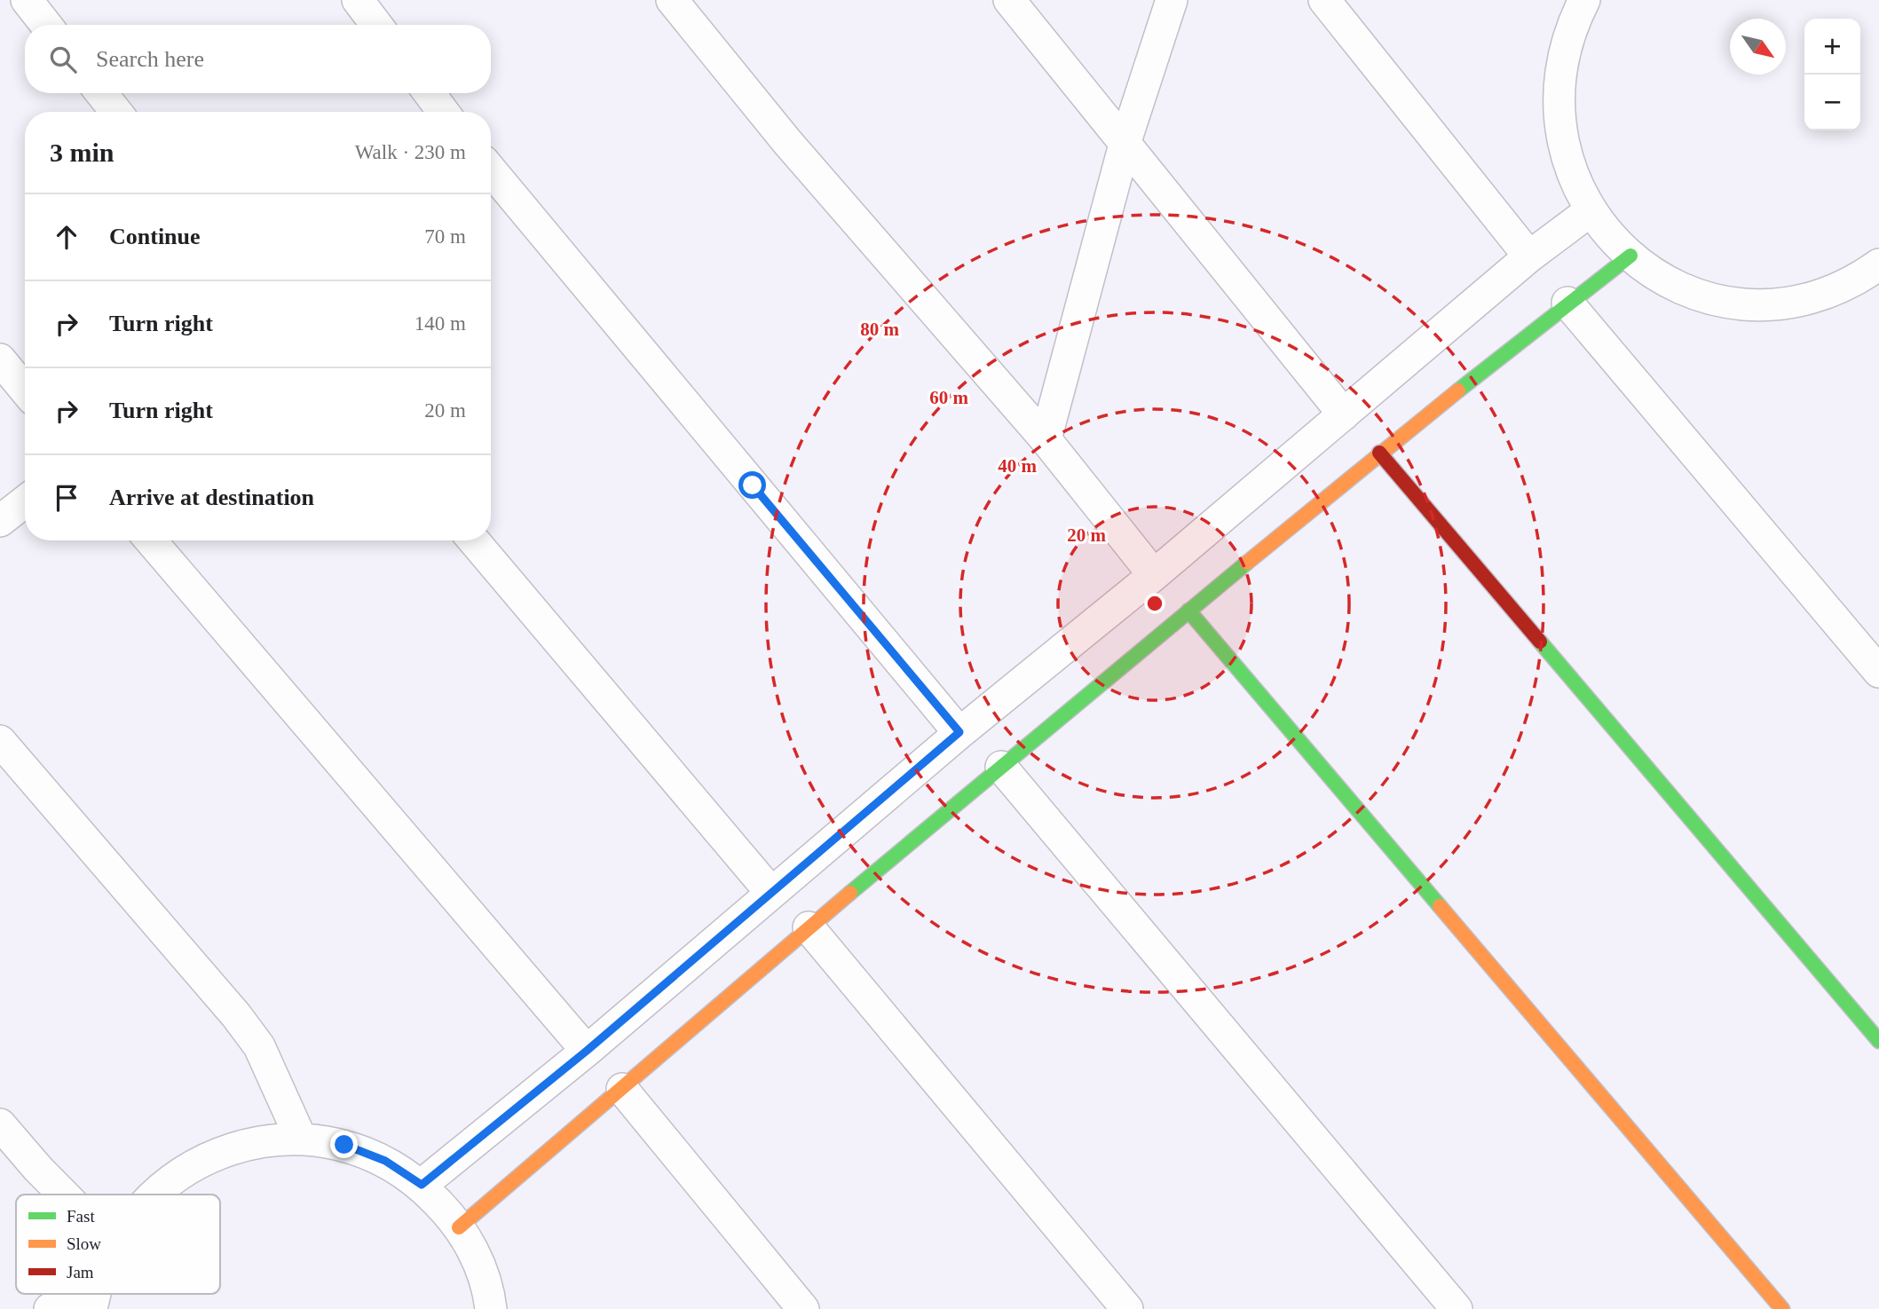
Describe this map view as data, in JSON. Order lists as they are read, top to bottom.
{
  "legend": ["Fast", "Slow", "Jam"],
  "north": "bottom right",
  "page": {
    "map_buttons": ["+", "−"],
    "search": "Search here",
    "heading": ["3 min", "Walk · 230 m"],
    "list": [
      ["Continue", "70 m"],
      ["Turn right", "140 m"],
      ["Turn right", "20 m"],
      "Arrive at destination"
    ]
  },
  "rings": [
    "80 m",
    "60 m",
    "40 m",
    "20 m"
  ]
}
